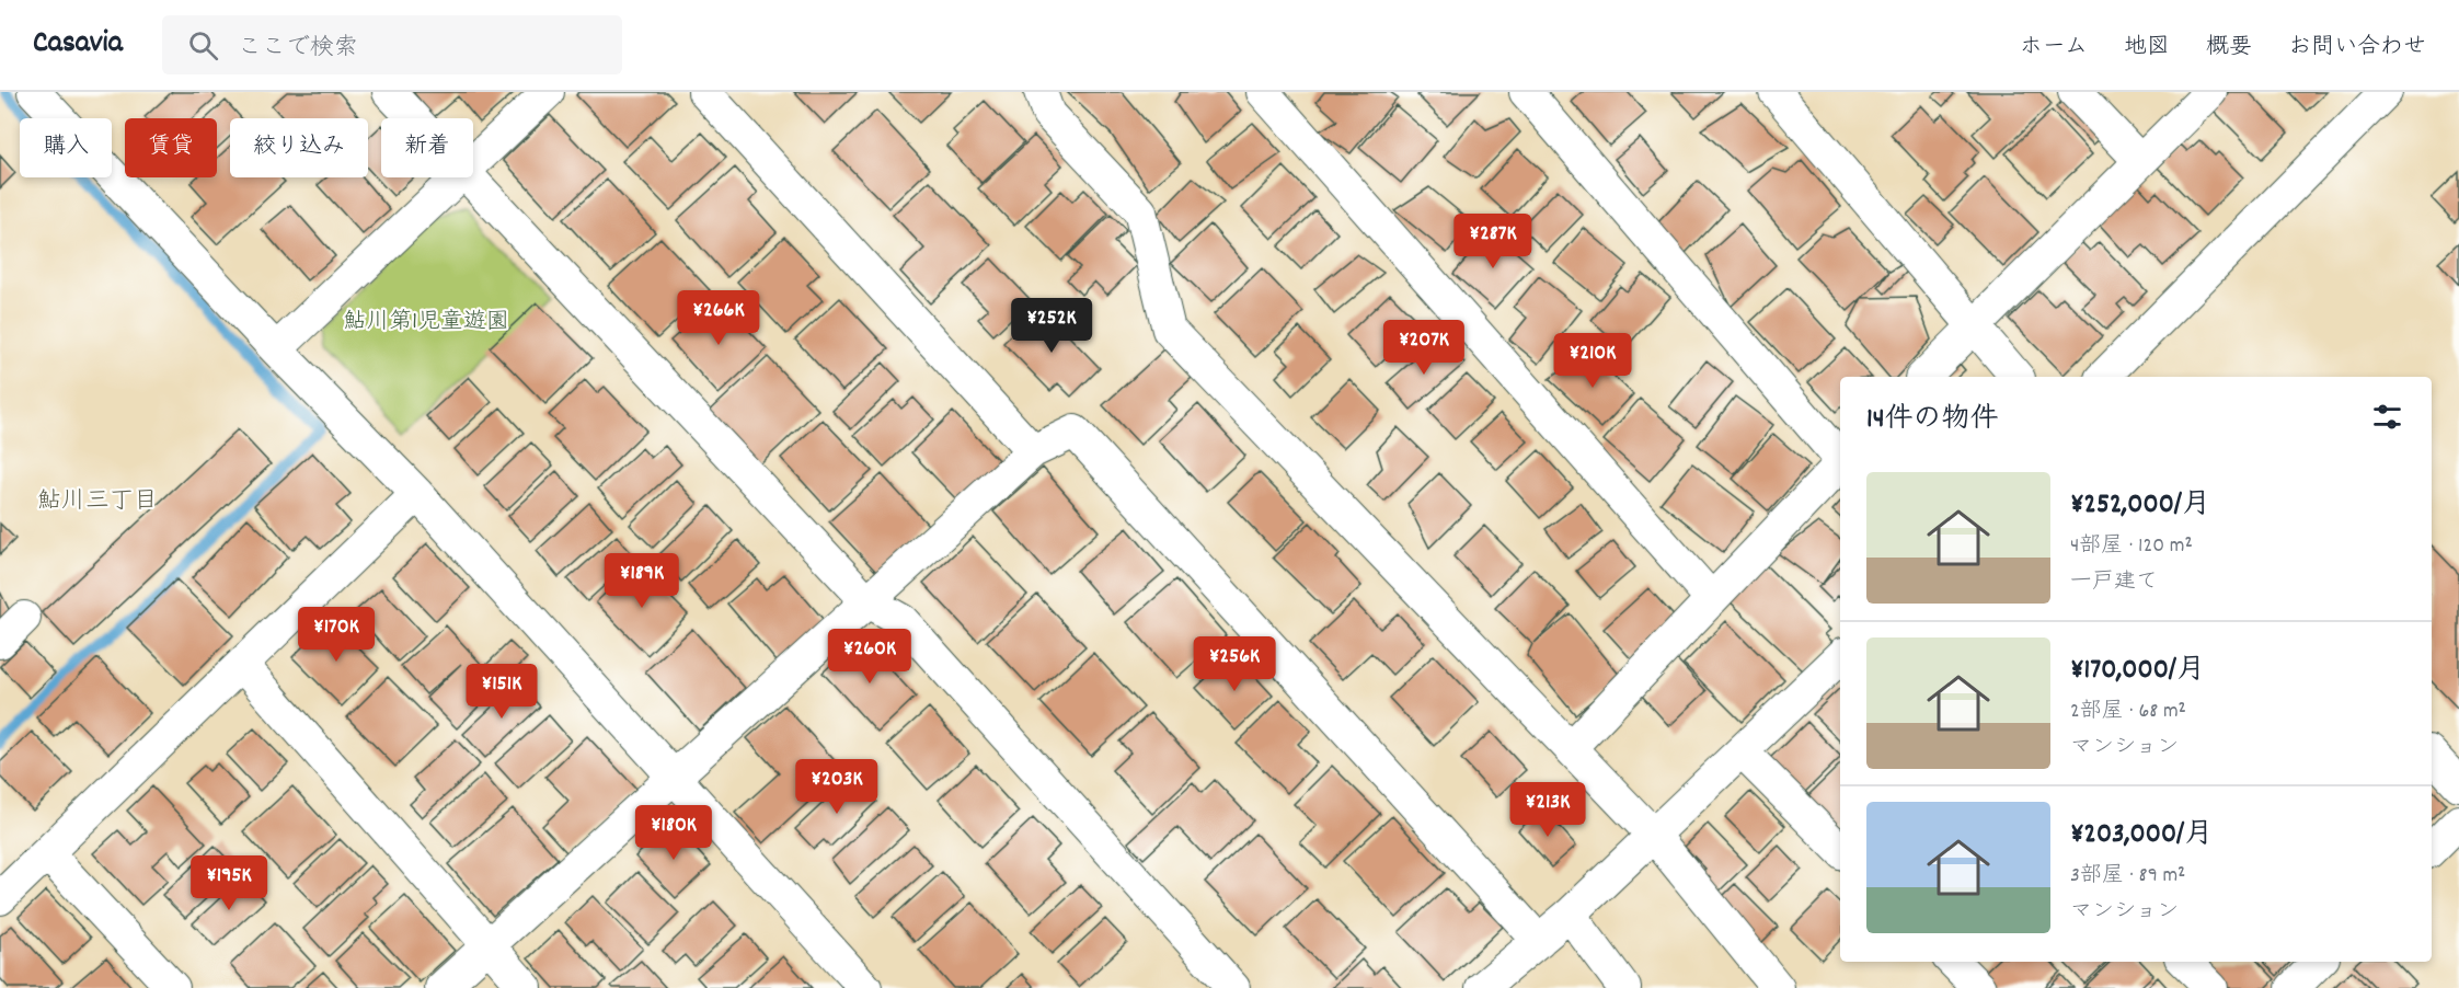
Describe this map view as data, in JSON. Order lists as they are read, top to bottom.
{
  "districts": ["鮎川三丁目"],
  "parks": ["鮎川第1児童遊園"],
  "page": {
    "header": "Casavia",
    "search": "ここで検索",
    "nav": [
      "ホーム",
      "地図",
      "概要",
      "お問い合わせ"
    ],
    "chip": [
      "購入",
      "賃貸",
      "絞り込み",
      "新着"
    ],
    "price": [
      "¥287K",
      "¥266K",
      "¥252K",
      "¥207K",
      "¥210K",
      "¥189K",
      "¥170K",
      "¥260K",
      "¥256K",
      "¥151K",
      "¥203K",
      "¥213K",
      "¥180K",
      "¥195K"
    ],
    "heading": "14件の物件",
    "list": [
      {
        "name": "¥252,000/月",
        "note": "4部屋 · 120 m² · 一戸建て"
      },
      {
        "name": "¥170,000/月",
        "note": "2部屋 · 68 m² · マンション"
      },
      {
        "name": "¥203,000/月",
        "note": "3部屋 · 89 m² · マンション"
      }
    ]
  }
}
